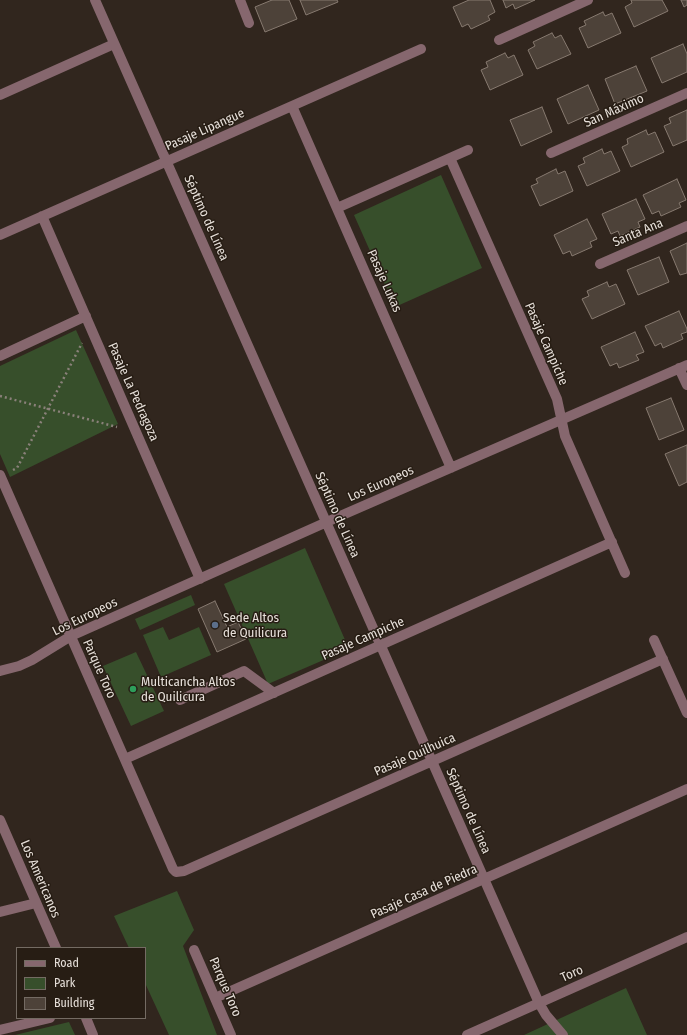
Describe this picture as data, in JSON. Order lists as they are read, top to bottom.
{
  "streets": {
    "street": [
      "San Máximo",
      "Pasaje Lipangue",
      "Séptimo de Línea",
      "Santa Ana",
      "Pasaje Lukas",
      "Pasaje Campiche",
      "Pasaje La Pedragoza",
      "Los Europeos",
      "Parque Toro",
      "Pasaje Quilhuica",
      "Los Americanos",
      "Pasaje Casa de Piedra",
      "Toro"
    ]
  },
  "crossings": [
    ["Pasaje Lipangue", "Séptimo de Línea"],
    ["Pasaje Lipangue", "Pasaje Lukas"],
    ["Pasaje Lipangue", "Pasaje La Pedragoza"],
    ["Séptimo de Línea", "Pasaje Campiche"],
    ["Séptimo de Línea", "Los Europeos"],
    ["Séptimo de Línea", "Pasaje Quilhuica"],
    ["Séptimo de Línea", "Pasaje Casa de Piedra"],
    ["Séptimo de Línea", "Toro"],
    ["Pasaje Lukas", "Los Europeos"],
    ["Pasaje Campiche", "Los Europeos"],
    ["Pasaje Campiche", "Parque Toro"],
    ["Pasaje La Pedragoza", "Los Europeos"],
    ["Los Europeos", "Parque Toro"],
    ["Parque Toro", "Pasaje Quilhuica"],
    ["Parque Toro", "Pasaje Casa de Piedra"]
  ],
  "places": ["Sede Altos de Quilicura", "Multicancha Altos de Quilicura"],
  "legend": ["Road", "Park", "Building"]
}
